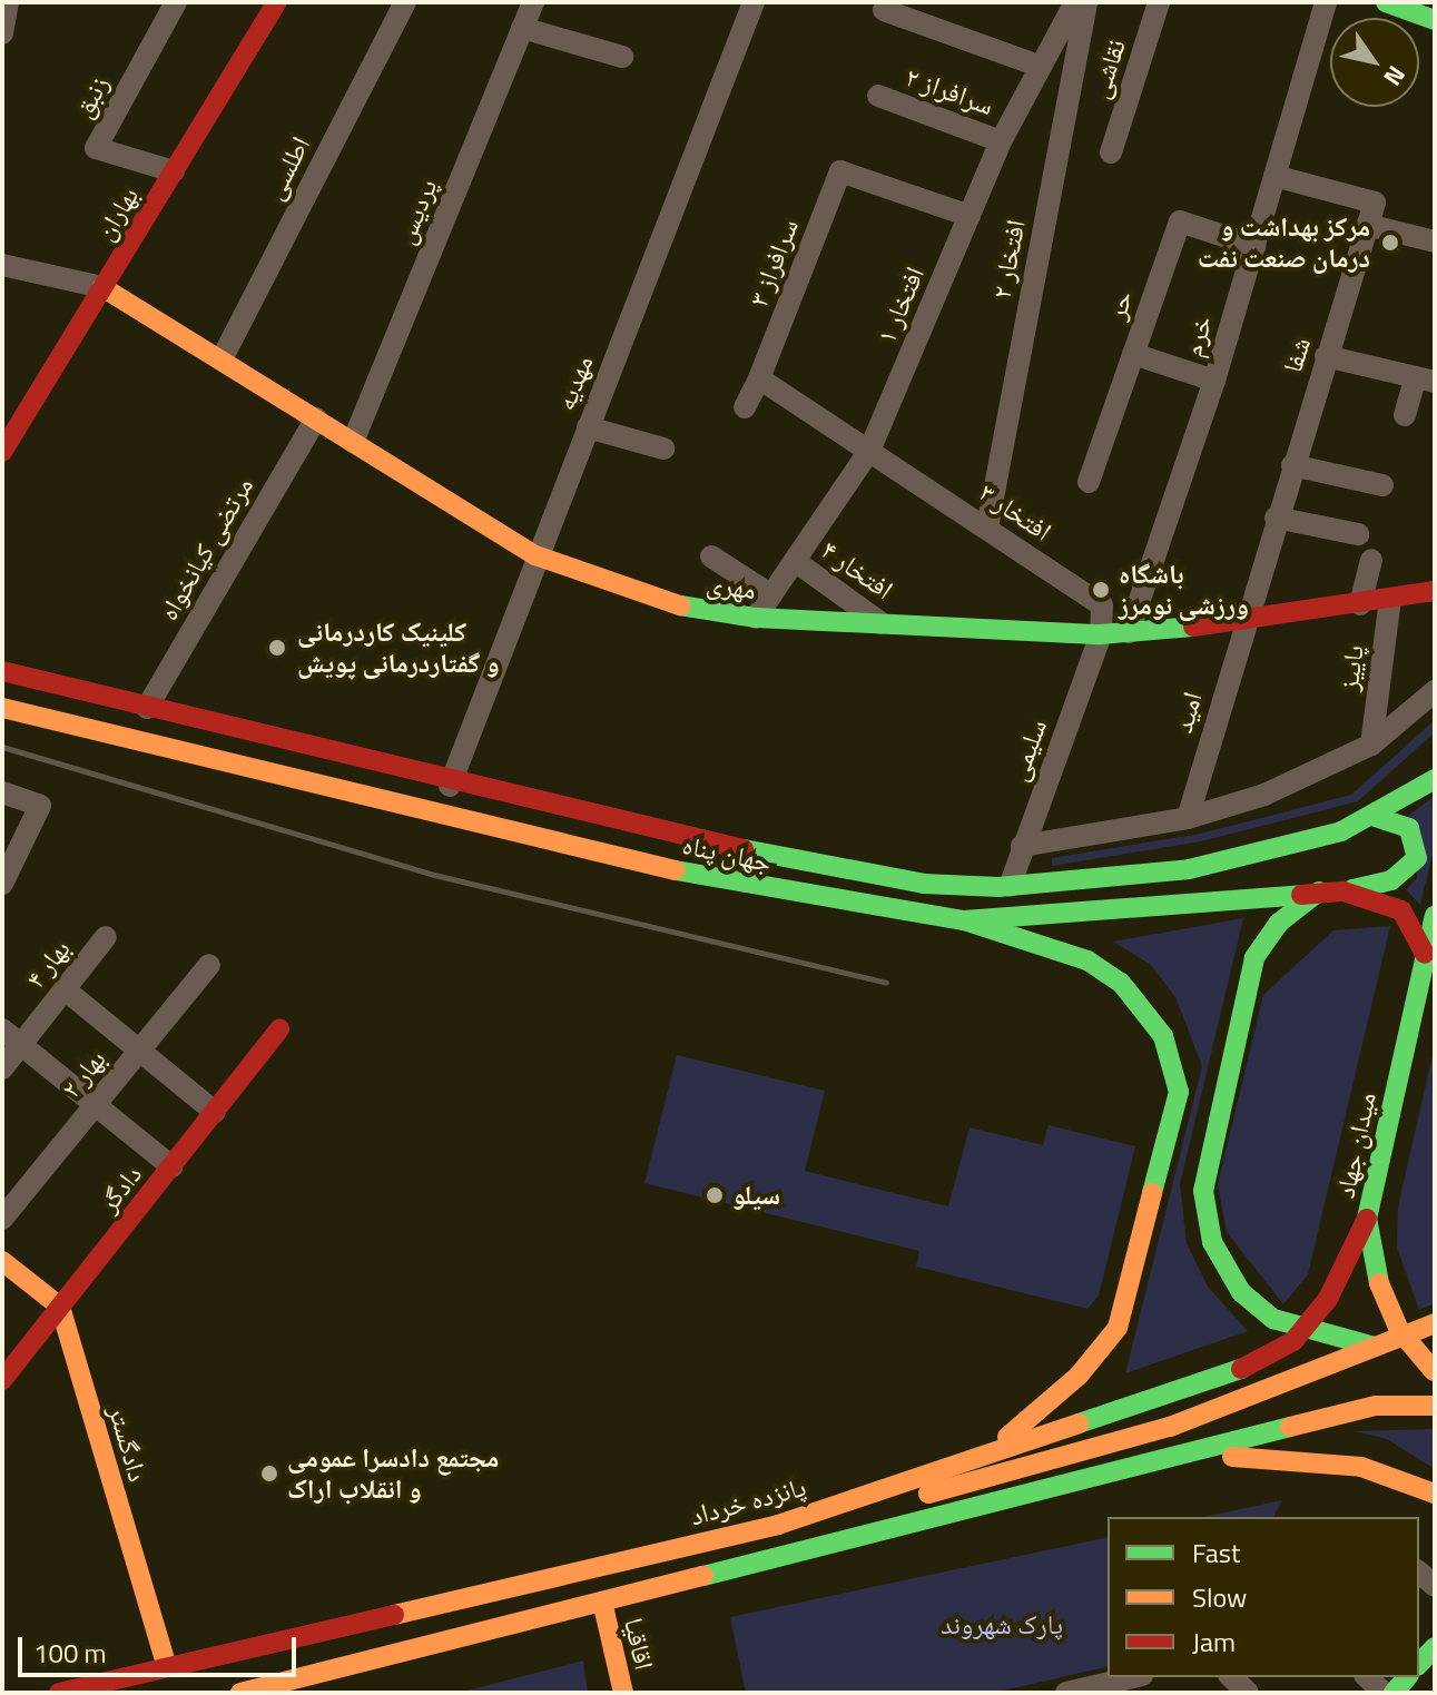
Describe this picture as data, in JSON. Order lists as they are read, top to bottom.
{
  "streets": {
    "main road": [
      "بهاران",
      "مهری",
      "جهان پناه",
      "میدان جهاد",
      "دادگر",
      "دادگستر",
      "پانزده خرداد",
      "اقاقیا"
    ],
    "street": [
      "نقاشی",
      "سرافراز ۲",
      "زنبق",
      "اطلسی",
      "پردیس",
      "افتخار ۲",
      "سرافراز ۳",
      "افتخار ۱",
      "حر",
      "خرم",
      "شفا",
      "مهدیه",
      "افتخار ۳",
      "مرتضی کیانخواه",
      "افتخار ۴",
      "پاییز",
      "امید",
      "سلیمی",
      "بهار ۴",
      "بهار ۲"
    ]
  },
  "crossings": [
    ["سرافراز ۲", "افتخار ۱"],
    ["زنبق", "بهاران"],
    ["اطلسی", "مهری"],
    ["پردیس", "مهری"],
    ["بهاران", "مهری"],
    ["افتخار ۲", "افتخار ۳"],
    ["سرافراز ۳", "افتخار ۱"],
    ["افتخار ۱", "افتخار ۳"],
    ["افتخار ۱", "افتخار ۴"],
    ["افتخار ۱", "مهری"],
    ["حر", "خرم"],
    ["خرم", "مهری"],
    ["شفا", "مهری"],
    ["شفا", "امید"],
    ["مهدیه", "مهری"],
    ["مهدیه", "جهان پناه"],
    ["افتخار ۳", "مهری"],
    ["افتخار ۳", "سلیمی"],
    ["مرتضی کیانخواه", "مهری"],
    ["مرتضی کیانخواه", "جهان پناه"],
    ["افتخار ۴", "مهری"],
    ["مهری", "پاییز"],
    ["مهری", "امید"],
    ["مهری", "سلیمی"],
    ["سلیمی", "جهان پناه"],
    ["جهان پناه", "میدان جهاد"],
    ["میدان جهاد", "پانزده خرداد"],
    ["دادگر", "دادگستر"],
    ["دادگستر", "پانزده خرداد"]
  ],
  "parks": ["پارک شهروند"],
  "places": [
    "مرکز بهداشت و درمان صنعت نفت",
    "باشگاه ورزشی نومرز",
    "کلینیک کاردرمانی و گفتاردرمانی پویش",
    "سیلو",
    "مجتمع دادسرا عمومی و انقلاب اراک"
  ],
  "legend": ["Fast", "Slow", "Jam"],
  "scale_bar": "100 m",
  "north": "bottom right"
}
